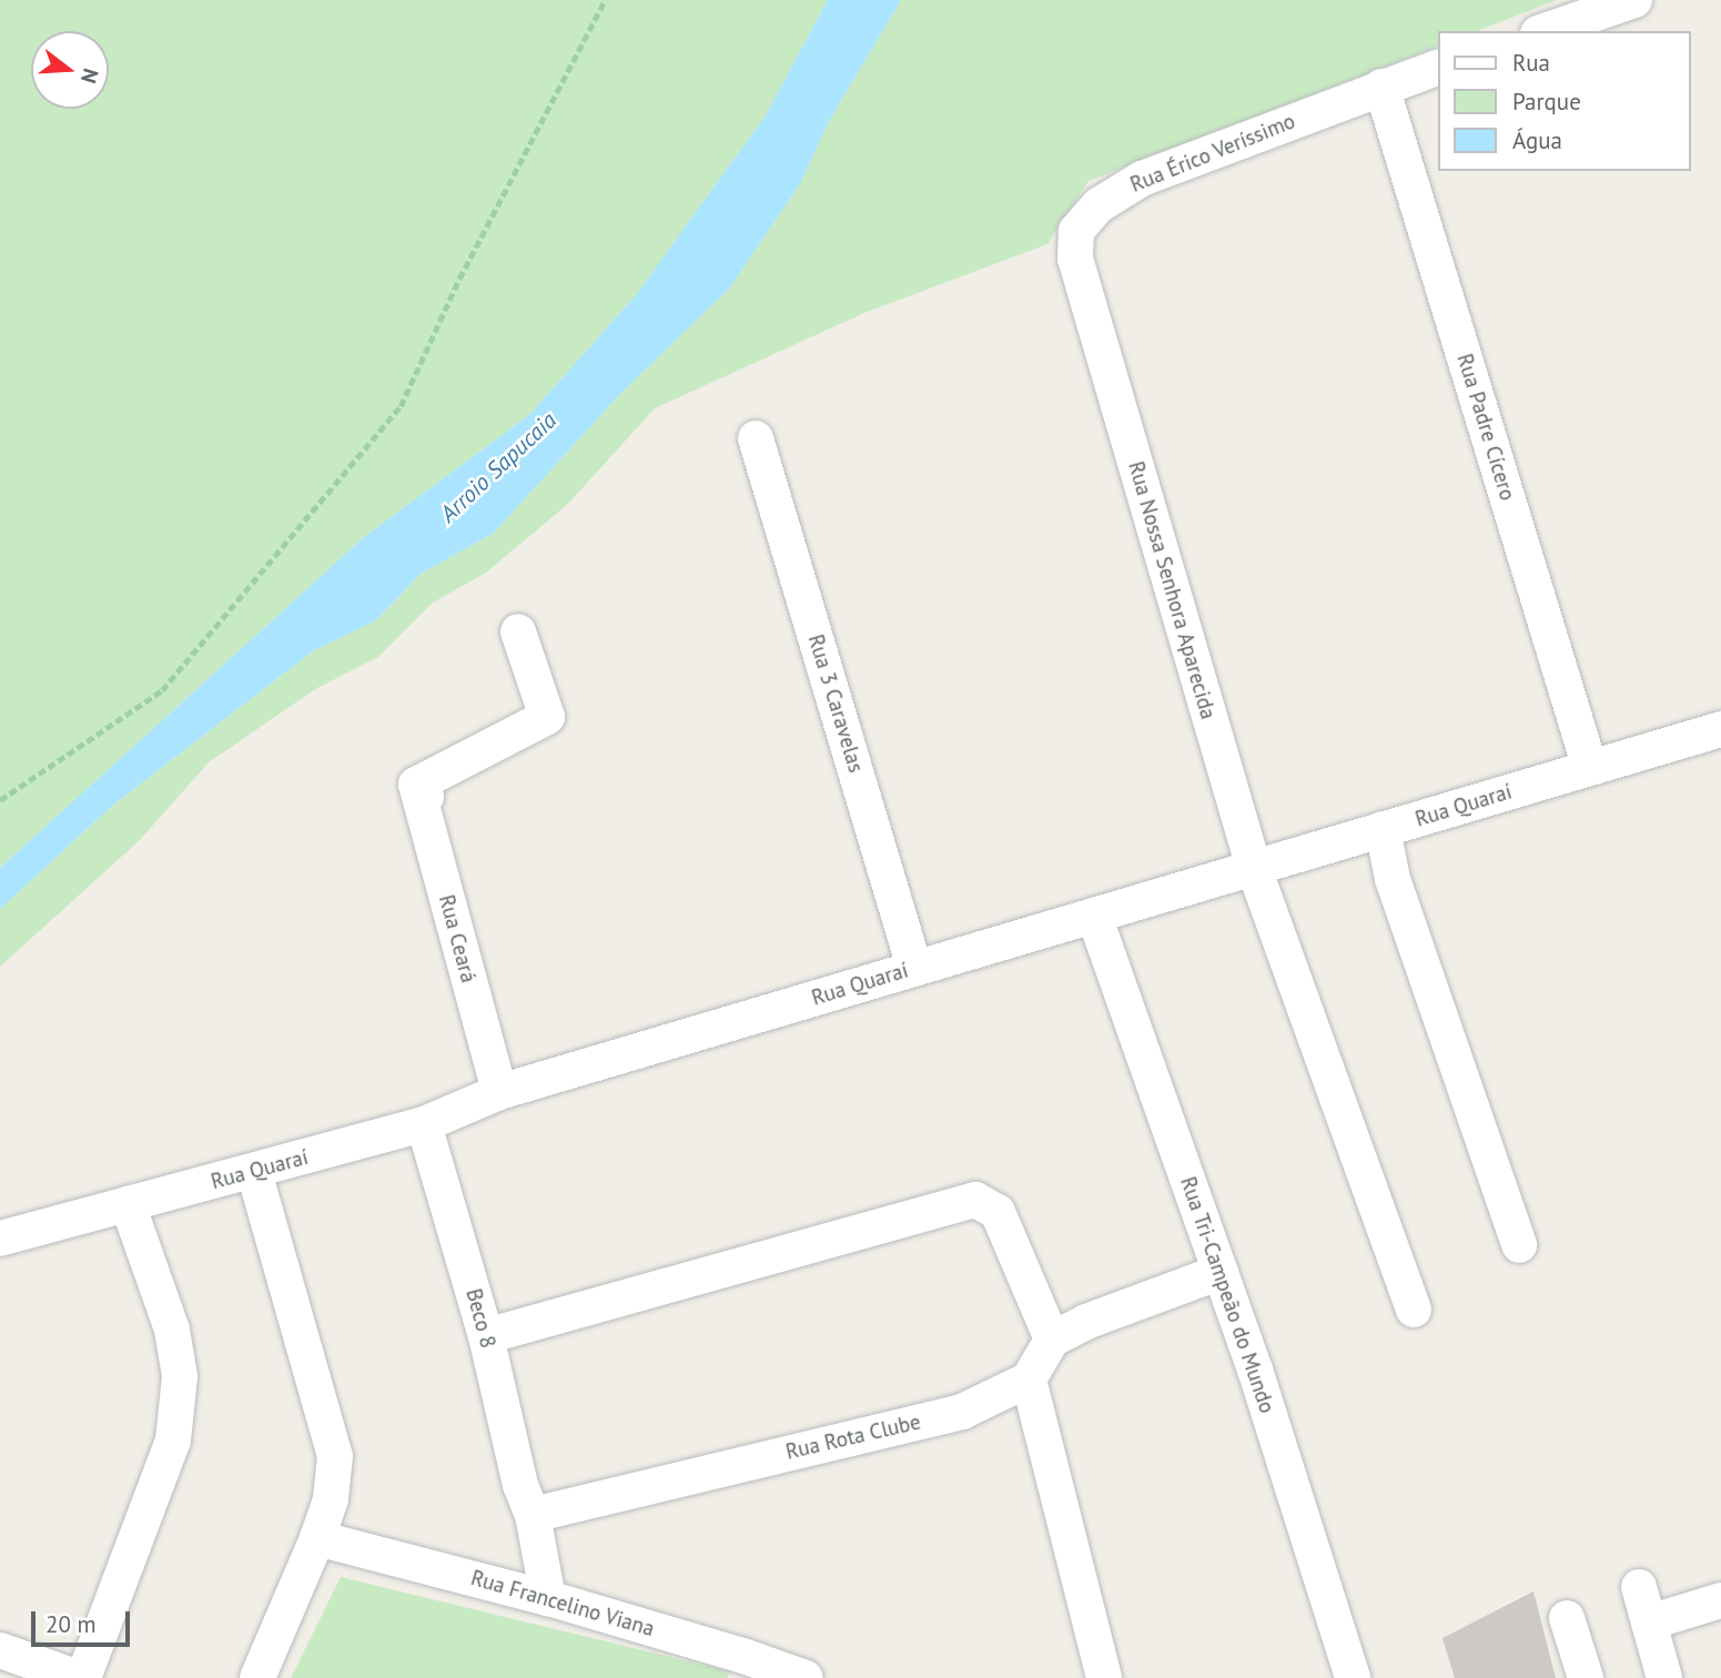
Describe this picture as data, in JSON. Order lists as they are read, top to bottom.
{
  "streets": {
    "street": [
      "Rua Érico Veríssimo",
      "Rua Padre Cícero",
      "Rua Nossa Senhora Aparecida",
      "Rua 3 Caravelas",
      "Rua Quaraí",
      "Rua Ceará",
      "Rua Tri-Campeão do Mundo",
      "Beco 8",
      "Rua Rota Clube",
      "Rua Francelino Viana"
    ]
  },
  "crossings": [
    ["Rua Érico Veríssimo", "Rua Padre Cícero"],
    ["Rua Érico Veríssimo", "Rua Nossa Senhora Aparecida"],
    ["Rua Padre Cícero", "Rua Quaraí"],
    ["Rua Nossa Senhora Aparecida", "Rua Quaraí"],
    ["Rua 3 Caravelas", "Rua Quaraí"],
    ["Rua Quaraí", "Rua Ceará"],
    ["Rua Quaraí", "Rua Tri-Campeão do Mundo"],
    ["Rua Quaraí", "Beco 8"],
    ["Beco 8", "Rua Rota Clube"]
  ],
  "water": ["Arroio Sapucaia"],
  "legend": ["Rua", "Parque", "Água"],
  "scale_bar": "20 m",
  "north": "right"
}
